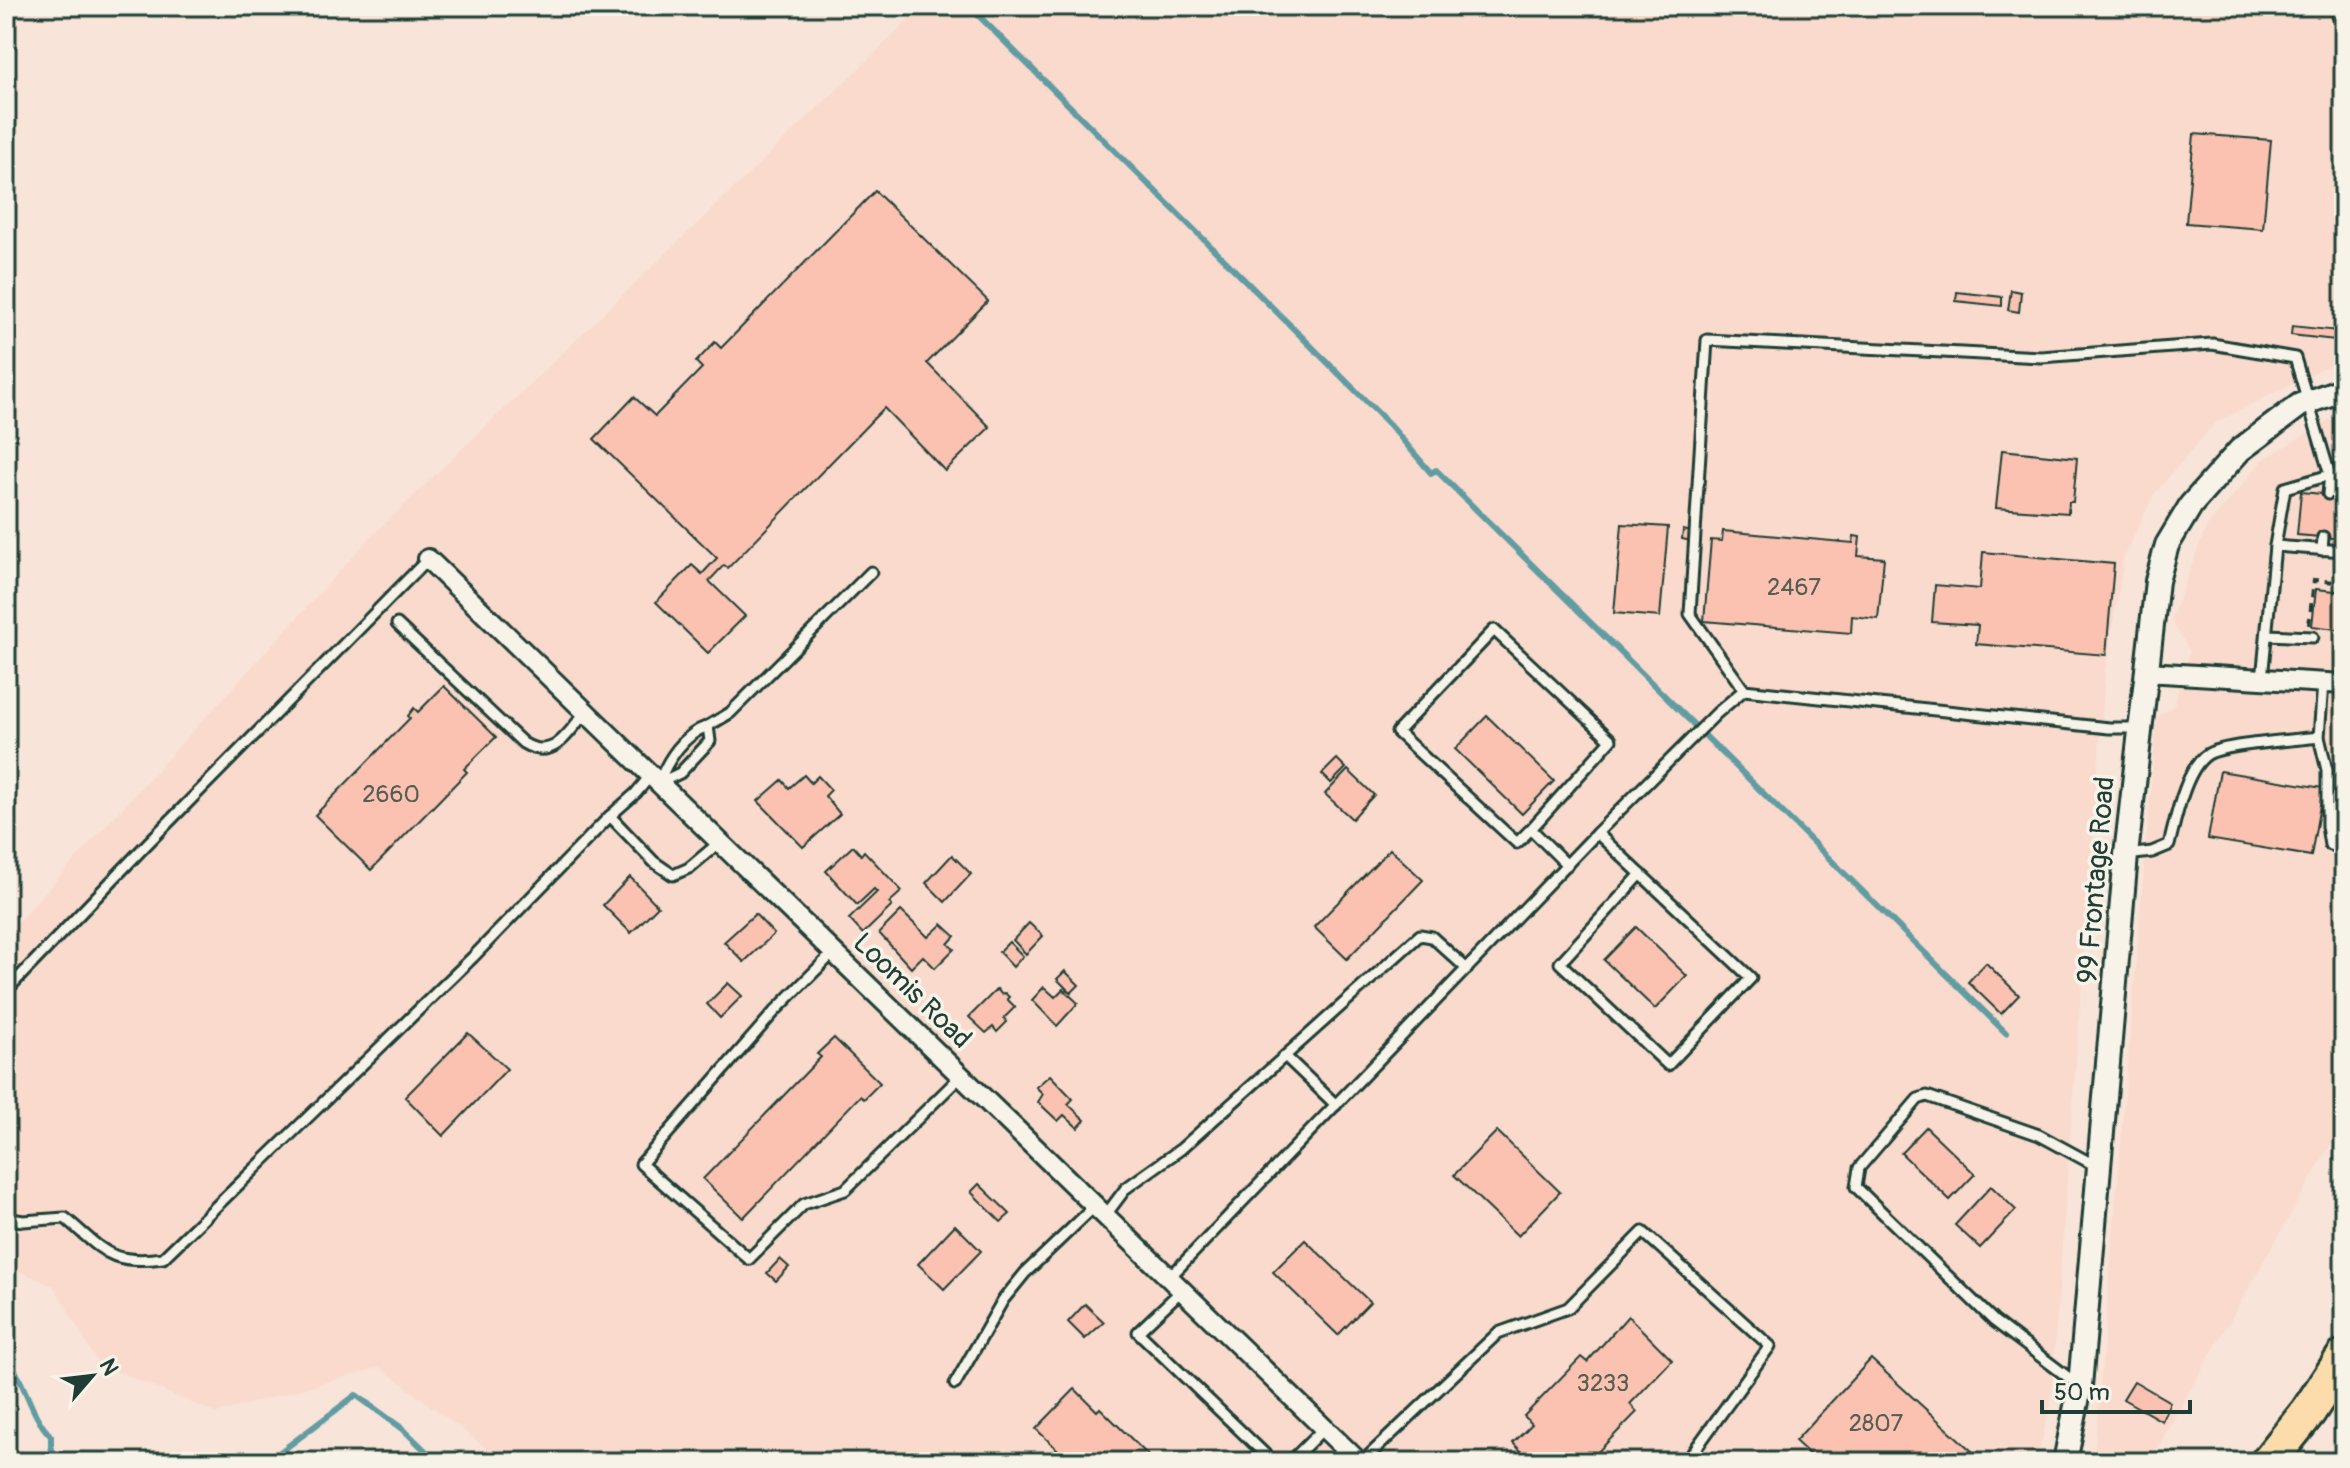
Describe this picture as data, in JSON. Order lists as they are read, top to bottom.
{
  "streets": {
    "street": ["99 Frontage Road", "Loomis Road"]
  },
  "house_numbers": [
    "2467",
    "2660",
    "3233",
    "2807"
  ],
  "scale_bar": "50 m",
  "north": "top right"
}
